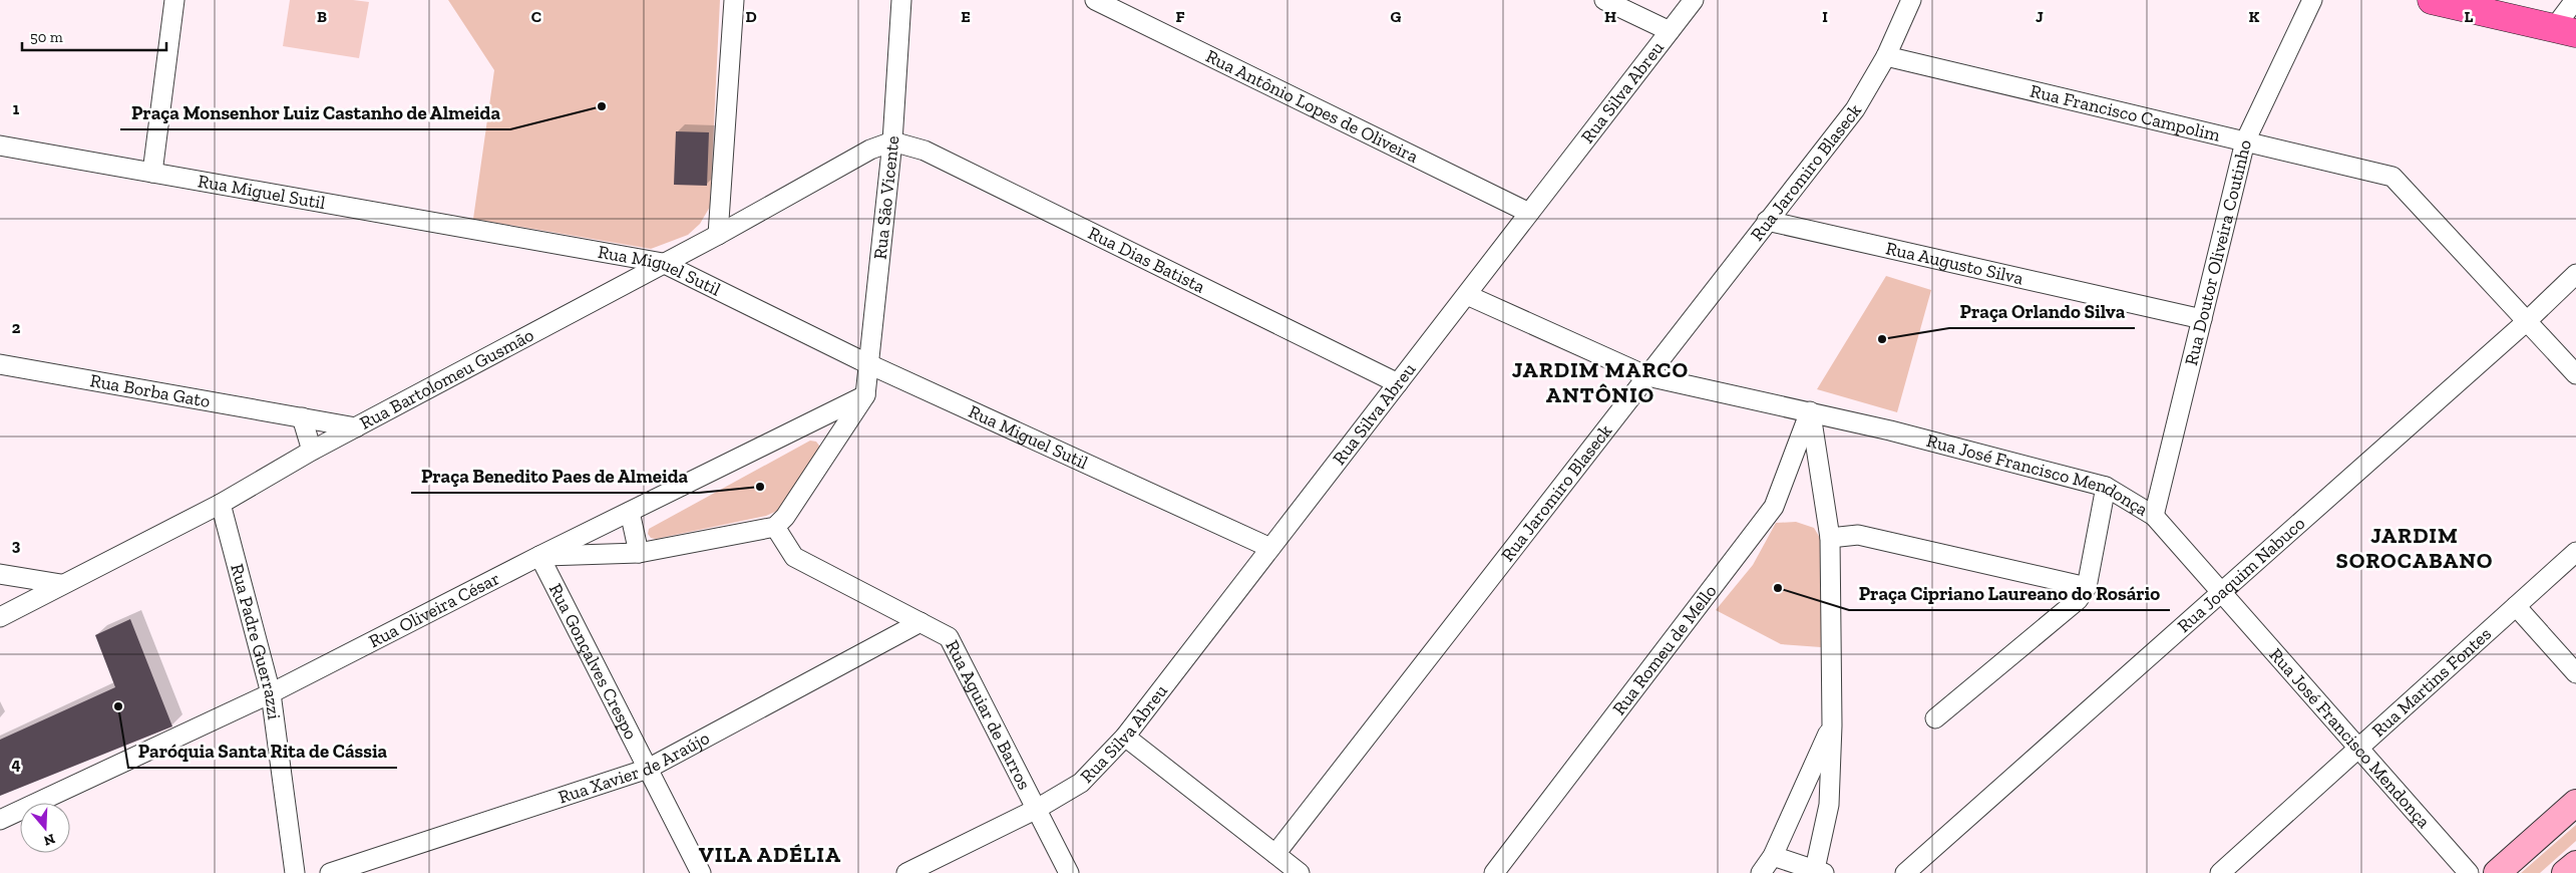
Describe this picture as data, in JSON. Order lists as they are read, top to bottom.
{
  "streets": {
    "street": [
      "Rua Silva Abreu",
      "Rua Antônio Lopes de Oliveira",
      "Rua Francisco Campolim",
      "Rua Jaromiro Blaseck",
      "Rua Miguel Sutil",
      "Rua São Vicente",
      "Rua Doutor Oliveira Coutinho",
      "Rua Dias Batista",
      "Rua Augusto Silva",
      "Rua Bartolomeu Gusmão",
      "Rua Borba Gato",
      "Rua José Francisco Mendonça",
      "Rua Joaquim Nabuco",
      "Rua Oliveira César",
      "Rua Padre Guerrazzi",
      "Rua Romeu de Mello",
      "Rua Gonçalves Crespo",
      "Rua Martins Fontes",
      "Rua Aguiar de Barros",
      "Rua Xavier de Araújo"
    ]
  },
  "crossings": [
    ["Rua Silva Abreu", "Rua Antônio Lopes de Oliveira"],
    ["Rua Silva Abreu", "Rua Miguel Sutil"],
    ["Rua Silva Abreu", "Rua Dias Batista"],
    ["Rua Silva Abreu", "Rua José Francisco Mendonça"],
    ["Rua Silva Abreu", "Rua Aguiar de Barros"],
    ["Rua Francisco Campolim", "Rua Jaromiro Blaseck"],
    ["Rua Francisco Campolim", "Rua Doutor Oliveira Coutinho"],
    ["Rua Francisco Campolim", "Rua Joaquim Nabuco"],
    ["Rua Jaromiro Blaseck", "Rua Augusto Silva"],
    ["Rua Jaromiro Blaseck", "Rua José Francisco Mendonça"],
    ["Rua Miguel Sutil", "Rua São Vicente"],
    ["Rua Miguel Sutil", "Rua Bartolomeu Gusmão"],
    ["Rua São Vicente", "Rua Dias Batista"],
    ["Rua São Vicente", "Rua Bartolomeu Gusmão"],
    ["Rua São Vicente", "Rua Oliveira César"],
    ["Rua Doutor Oliveira Coutinho", "Rua Augusto Silva"],
    ["Rua Doutor Oliveira Coutinho", "Rua José Francisco Mendonça"],
    ["Rua Dias Batista", "Rua Bartolomeu Gusmão"],
    ["Rua Bartolomeu Gusmão", "Rua Borba Gato"],
    ["Rua Bartolomeu Gusmão", "Rua Padre Guerrazzi"],
    ["Rua José Francisco Mendonça", "Rua Joaquim Nabuco"],
    ["Rua José Francisco Mendonça", "Rua Romeu de Mello"],
    ["Rua José Francisco Mendonça", "Rua Martins Fontes"],
    ["Rua Oliveira César", "Rua Padre Guerrazzi"],
    ["Rua Oliveira César", "Rua Gonçalves Crespo"],
    ["Rua Gonçalves Crespo", "Rua Xavier de Araújo"],
    ["Rua Aguiar de Barros", "Rua Xavier de Araújo"]
  ],
  "districts": ["JARDIM MARCO ANTÔNIO", "JARDIM SOROCABANO", "VILA ADÉLIA"],
  "places": [
    "Praça Monsenhor Luiz Castanho de Almeida",
    "Praça Orlando Silva",
    "Praça Benedito Paes de Almeida",
    "Praça Cipriano Laureano do Rosário",
    "Paróquia Santa Rita de Cássia"
  ],
  "scale_bar": "50 m",
  "north": "bottom",
  "grid": {
    "columns": [
      "B",
      "C",
      "D",
      "E",
      "F",
      "G",
      "H",
      "I",
      "J",
      "K",
      "L"
    ],
    "rows": [
      "1",
      "2",
      "3",
      "4"
    ]
  }
}
